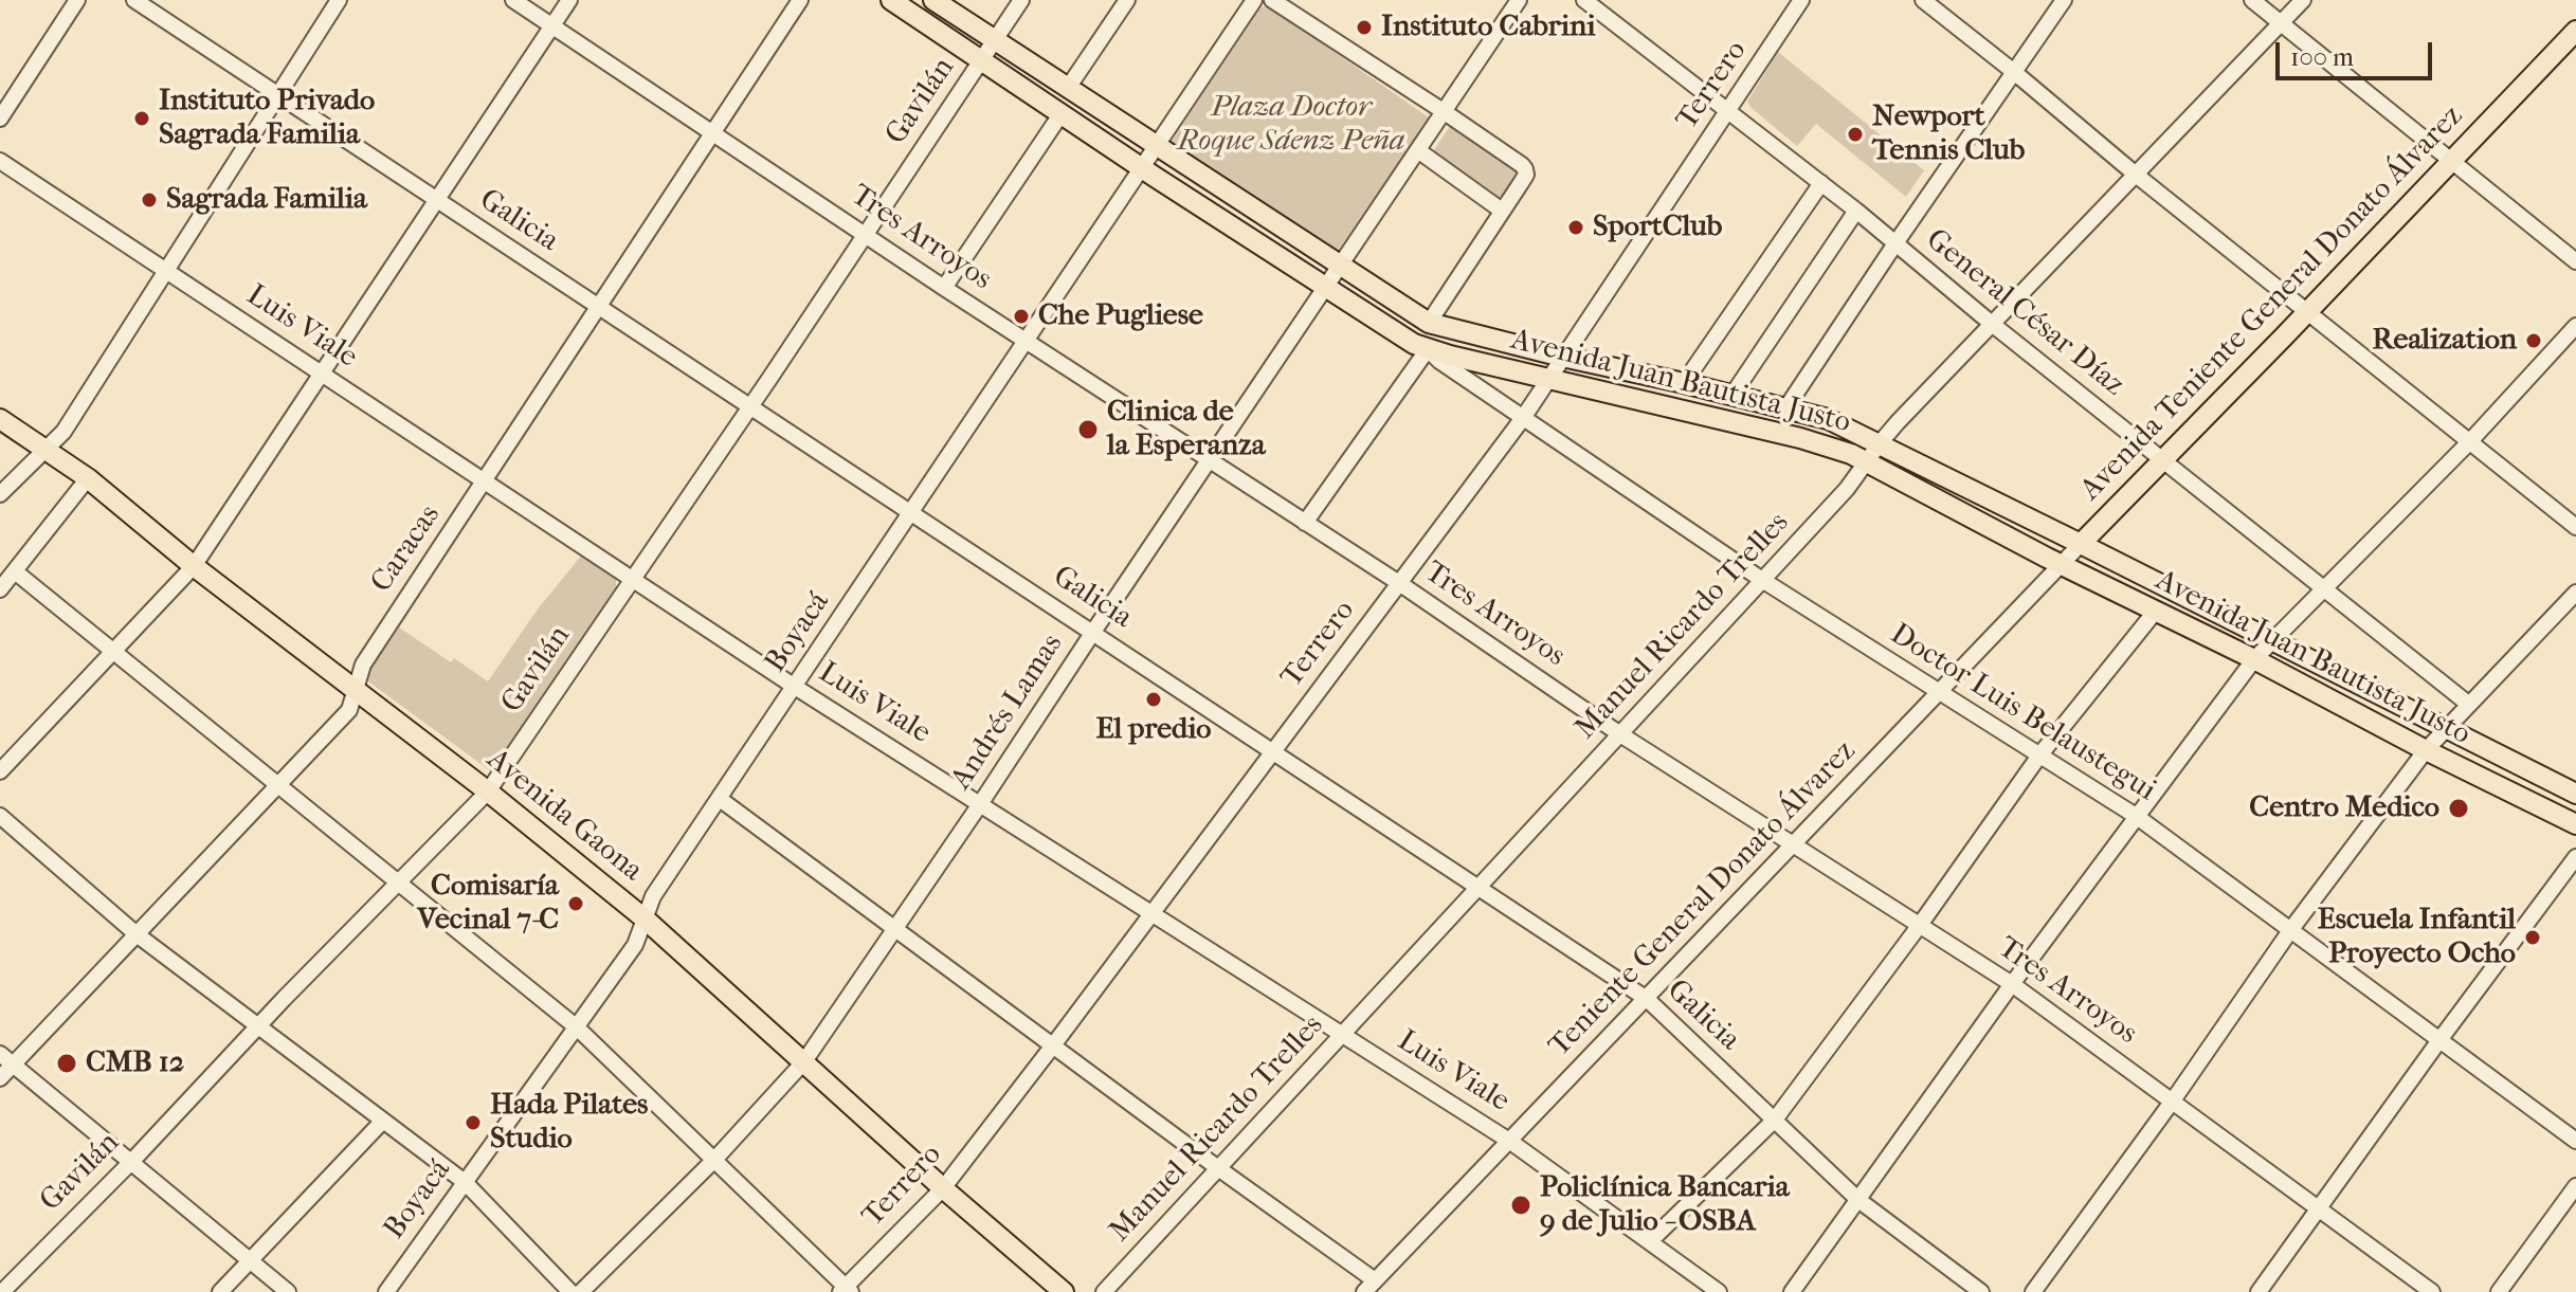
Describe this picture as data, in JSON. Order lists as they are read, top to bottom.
{
  "streets": {
    "main road": ["Avenida Teniente General Donato Álvarez", "Avenida Juan Bautista Justo", "Avenida Gaona"],
    "street": [
      "Terrero",
      "Gavilán",
      "Galicia",
      "Tres Arroyos",
      "General César Díaz",
      "Luis Viale",
      "Caracas",
      "Manuel Ricardo Trelles",
      "Boyacá",
      "Andrés Lamas",
      "Doctor Luis Belaustegui",
      "Teniente General Donato Álvarez"
    ]
  },
  "crossings": [
    ["Terrero", "Galicia"],
    ["Terrero", "Tres Arroyos"],
    ["Terrero", "General César Díaz"],
    ["Terrero", "Luis Viale"],
    ["Terrero", "Avenida Juan Bautista Justo"],
    ["Terrero", "Doctor Luis Belaustegui"],
    ["Terrero", "Avenida Gaona"],
    ["Gavilán", "Galicia"],
    ["Gavilán", "Tres Arroyos"],
    ["Gavilán", "Luis Viale"],
    ["Gavilán", "Avenida Juan Bautista Justo"],
    ["Gavilán", "Avenida Gaona"],
    ["Galicia", "Caracas"],
    ["Galicia", "Manuel Ricardo Trelles"],
    ["Galicia", "Boyacá"],
    ["Galicia", "Andrés Lamas"],
    ["Galicia", "Teniente General Donato Álvarez"],
    ["Tres Arroyos", "Caracas"],
    ["Tres Arroyos", "Manuel Ricardo Trelles"],
    ["Tres Arroyos", "Boyacá"],
    ["Tres Arroyos", "Andrés Lamas"],
    ["Tres Arroyos", "Teniente General Donato Álvarez"],
    ["Avenida Teniente General Donato Álvarez", "General César Díaz"],
    ["Avenida Teniente General Donato Álvarez", "Avenida Juan Bautista Justo"],
    ["Avenida Teniente General Donato Álvarez", "Teniente General Donato Álvarez"],
    ["General César Díaz", "Manuel Ricardo Trelles"],
    ["Luis Viale", "Caracas"],
    ["Luis Viale", "Manuel Ricardo Trelles"],
    ["Luis Viale", "Boyacá"],
    ["Luis Viale", "Andrés Lamas"],
    ["Luis Viale", "Teniente General Donato Álvarez"],
    ["Avenida Juan Bautista Justo", "Manuel Ricardo Trelles"],
    ["Avenida Juan Bautista Justo", "Boyacá"],
    ["Avenida Juan Bautista Justo", "Andrés Lamas"],
    ["Avenida Juan Bautista Justo", "Doctor Luis Belaustegui"],
    ["Avenida Juan Bautista Justo", "Teniente General Donato Álvarez"],
    ["Caracas", "Avenida Gaona"],
    ["Manuel Ricardo Trelles", "Doctor Luis Belaustegui"],
    ["Boyacá", "Avenida Gaona"],
    ["Andrés Lamas", "Avenida Gaona"],
    ["Doctor Luis Belaustegui", "Teniente General Donato Álvarez"]
  ],
  "parks": ["Plaza Doctor Roque Sáenz Peña"],
  "places": [
    "Instituto Cabrini",
    "Instituto Privado Sagrada Familia",
    "Newport Tennis Club",
    "Sagrada Familia",
    "SportClub",
    "Che Pugliese",
    "Realization",
    "Clinica de la Esperanza",
    "El predio",
    "Centro Medico",
    "Comisaría Vecinal 7-C",
    "Escuela Infantil Proyecto Ocho",
    "CMB 12",
    "Hada Pilates Studio",
    "Policlínica Bancaria 9 de Julio - OSBA"
  ],
  "scale_bar": "100 m"
}
